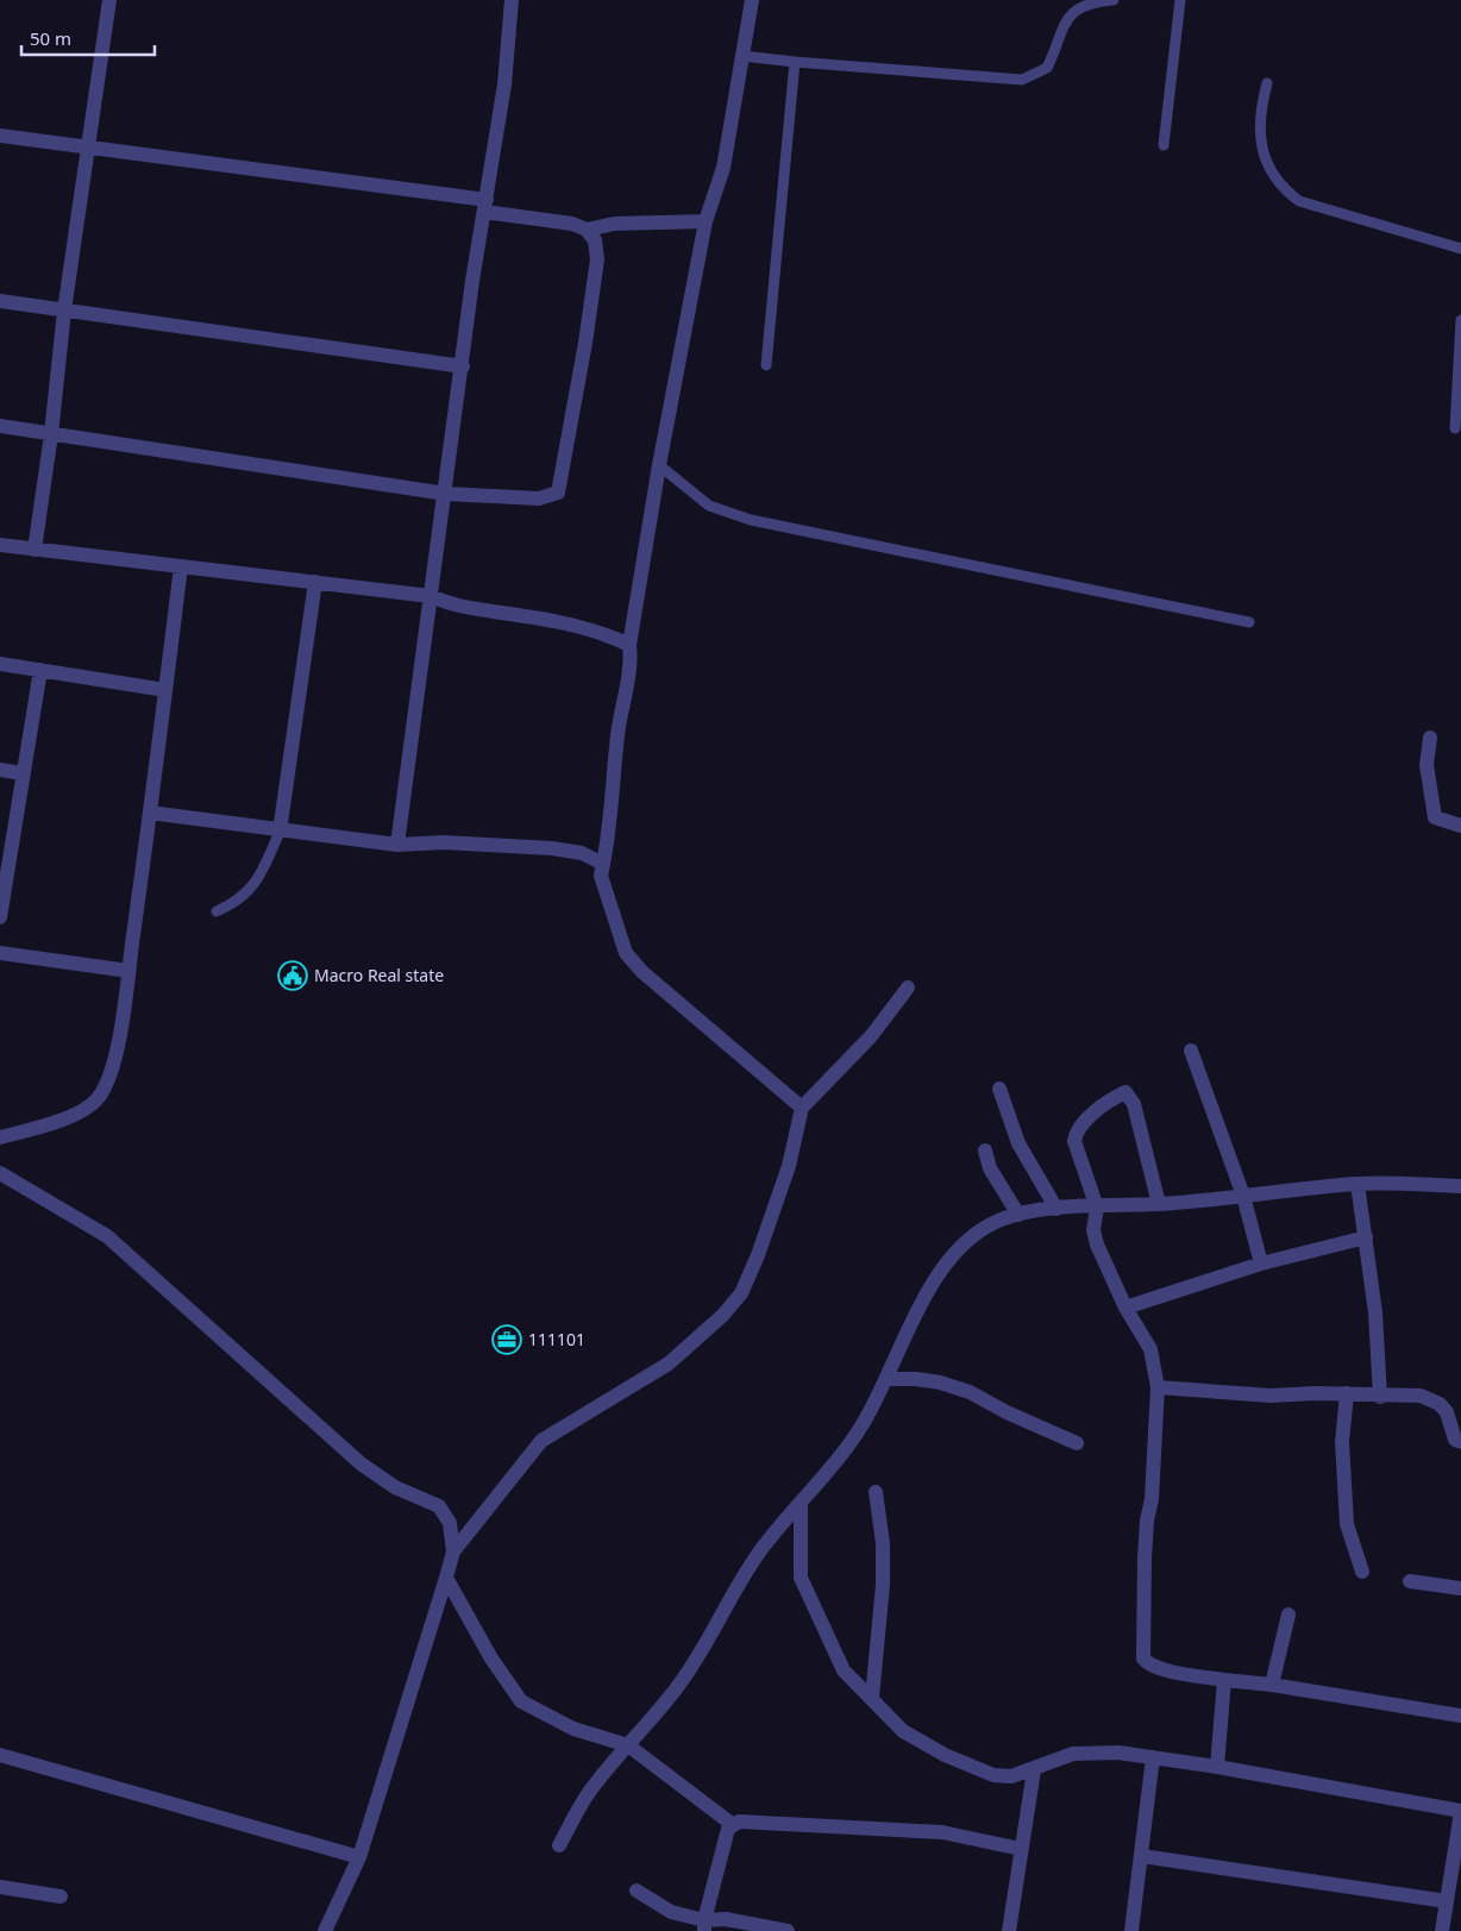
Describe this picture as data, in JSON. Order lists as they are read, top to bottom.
{
  "places": {
    "public building": ["Macro Real state"],
    "office": ["111101"]
  },
  "scale_bar": "50 m"
}
